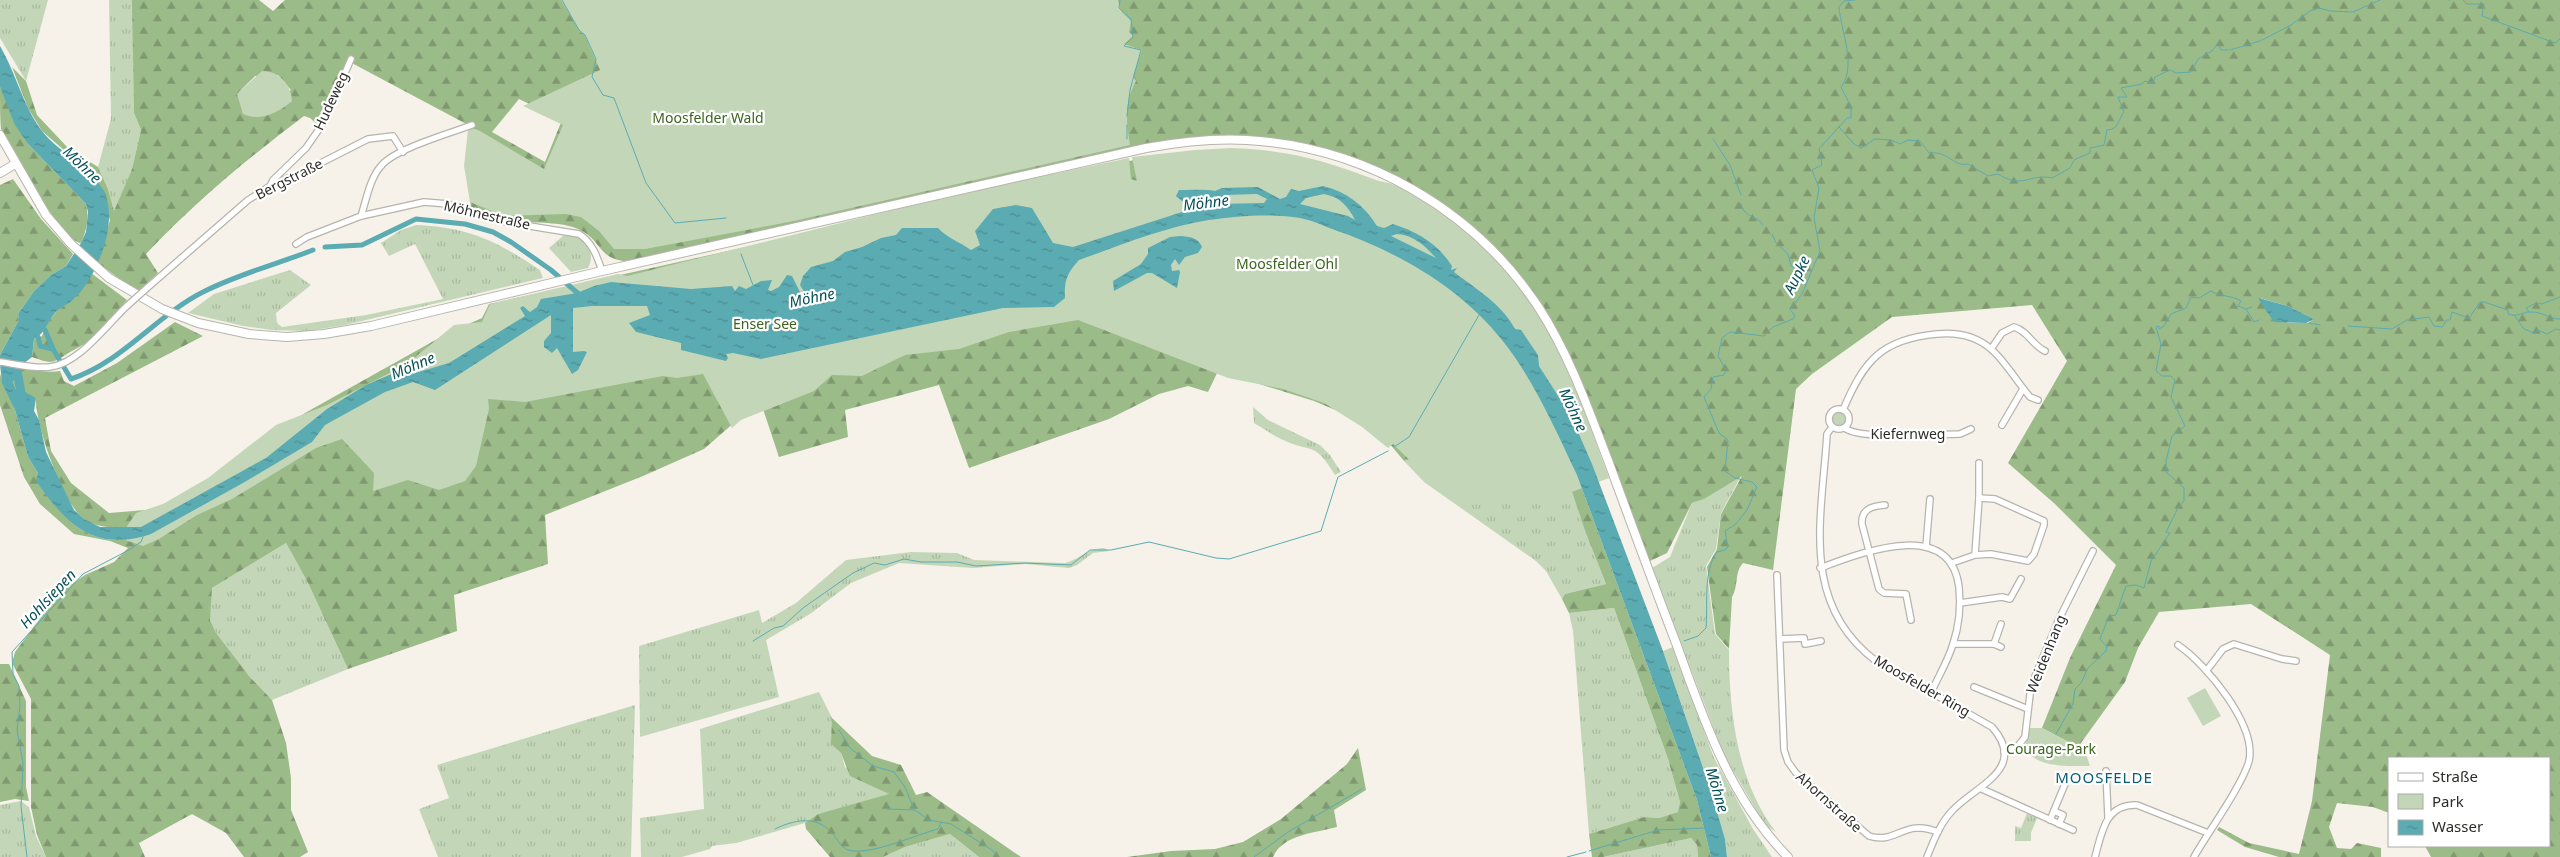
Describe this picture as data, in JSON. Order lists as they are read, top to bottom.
{
  "streets": {
    "street": [
      "Hudeweg",
      "Bergstraße",
      "Möhnestraße",
      "Kiefernweg",
      "Weidenhang",
      "Moosfelder Ring",
      "Ahornstraße"
    ]
  },
  "crossings": [
    ["Hudeweg", "Bergstraße"],
    ["Kiefernweg", "Moosfelder Ring"],
    ["Weidenhang", "Moosfelder Ring"]
  ],
  "districts": ["MOOSFELDE"],
  "water": ["Möhne", "Aupke", "Hohlsiepen"],
  "parks": [
    "Moosfelder Wald",
    "Moosfelder Ohl",
    "Enser See",
    "Courage-Park"
  ],
  "legend": ["Straße", "Park", "Wasser"]
}
